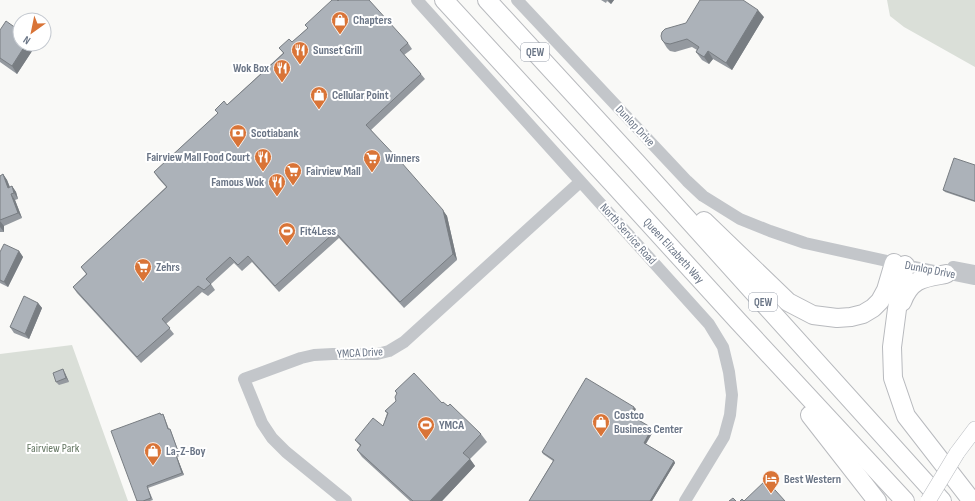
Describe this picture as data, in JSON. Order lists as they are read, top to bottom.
{
  "streets": {
    "highway": ["QEW", "Queen Elizabeth Way"],
    "street": ["Dunlop Drive", "North Service Road", "YMCA Drive"]
  },
  "crossings": [
    ["North Service Road", "YMCA Drive"]
  ],
  "parks": ["Fairview Park"],
  "places": {
    "shop": [
      "Chapters",
      "Cellular Point",
      "Costco Business Center",
      "La-Z-Boy"
    ],
    "restaurant": [
      "Sunset Grill",
      "Wok Box",
      "Fairview Mall Food Court",
      "Famous Wok"
    ],
    "bank": ["Scotiabank"],
    "supermarket": ["Winners", "Fairview Mall", "Zehrs"],
    "sports": ["Fit4Less", "YMCA"],
    "hotel": ["Best Western"]
  },
  "north": "bottom left"
}
